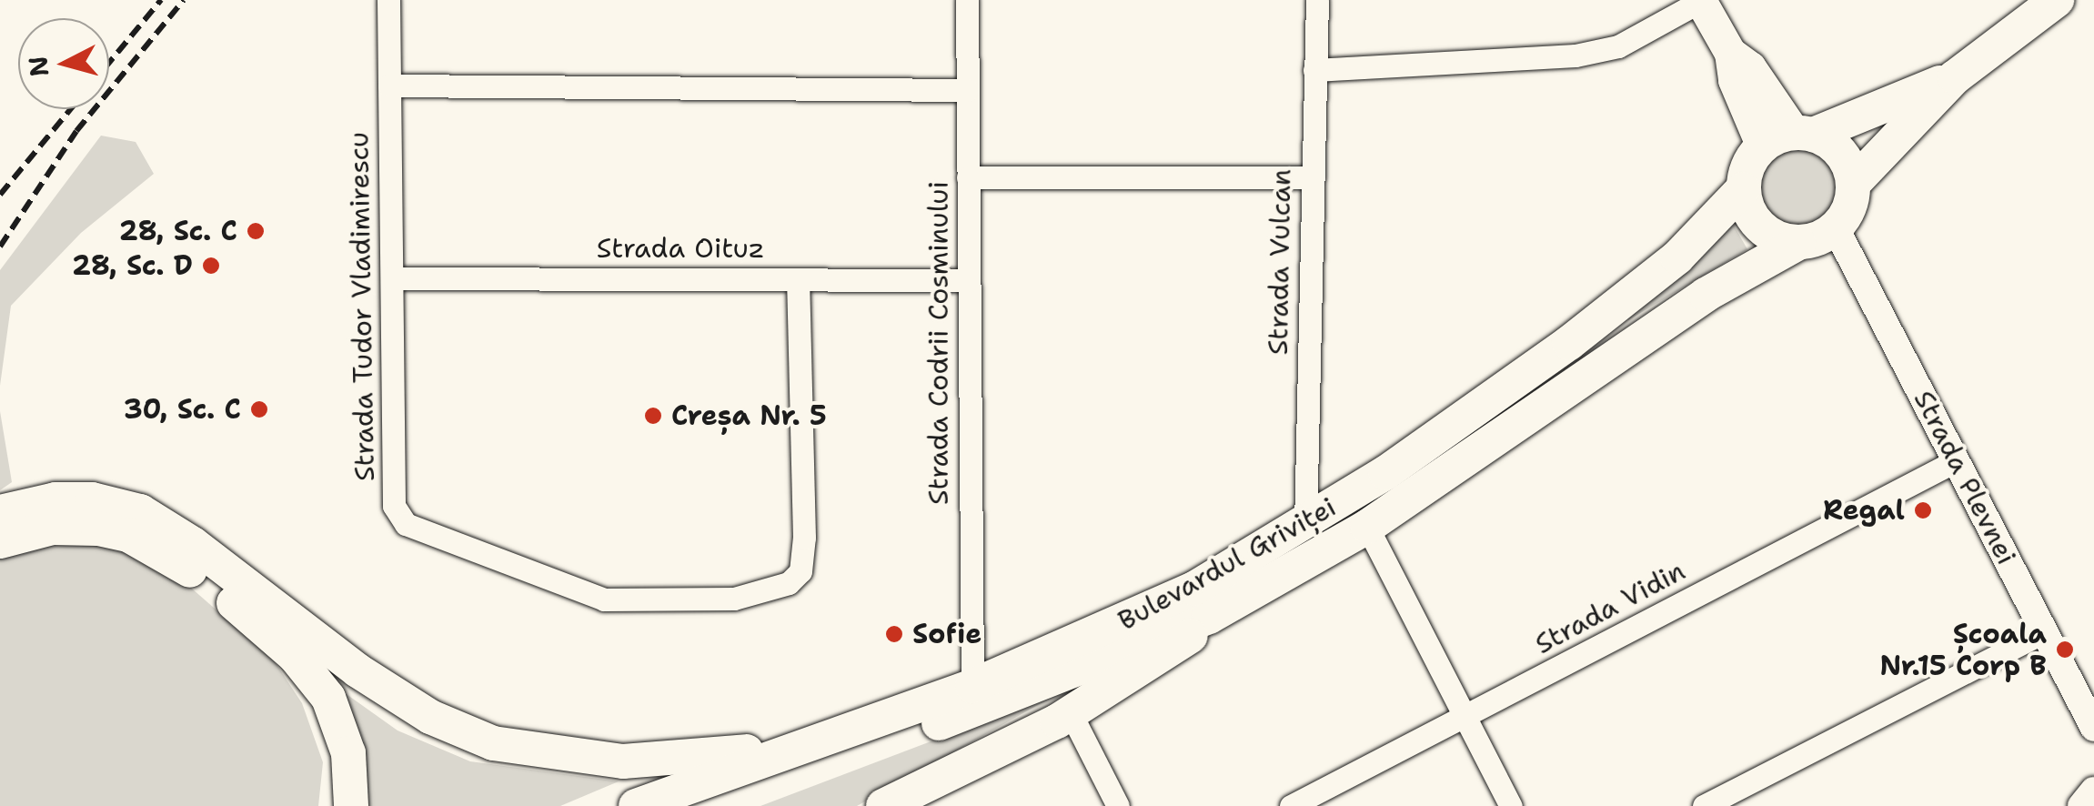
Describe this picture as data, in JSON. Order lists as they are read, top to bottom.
{
  "streets": {
    "main road": ["Bulevardul Griviței"],
    "street": [
      "Strada Oituz",
      "Strada Vulcan",
      "Strada Tudor Vladimirescu",
      "Strada Codrii Cosminului",
      "Strada Plevnei",
      "Strada Vidin"
    ]
  },
  "crossings": [
    ["Strada Oituz", "Strada Tudor Vladimirescu"],
    ["Strada Oituz", "Strada Codrii Cosminului"],
    ["Strada Vulcan", "Bulevardul Griviței"],
    ["Strada Codrii Cosminului", "Bulevardul Griviței"],
    ["Strada Plevnei", "Bulevardul Griviței"],
    ["Strada Plevnei", "Strada Vidin"]
  ],
  "places": [
    "28, Sc. C",
    "28, Sc. D",
    "30, Sc. C",
    "Creșa Nr. 5",
    "Regal",
    "Sofie",
    "Școala Nr.15 Corp B"
  ],
  "north": "left"
}
